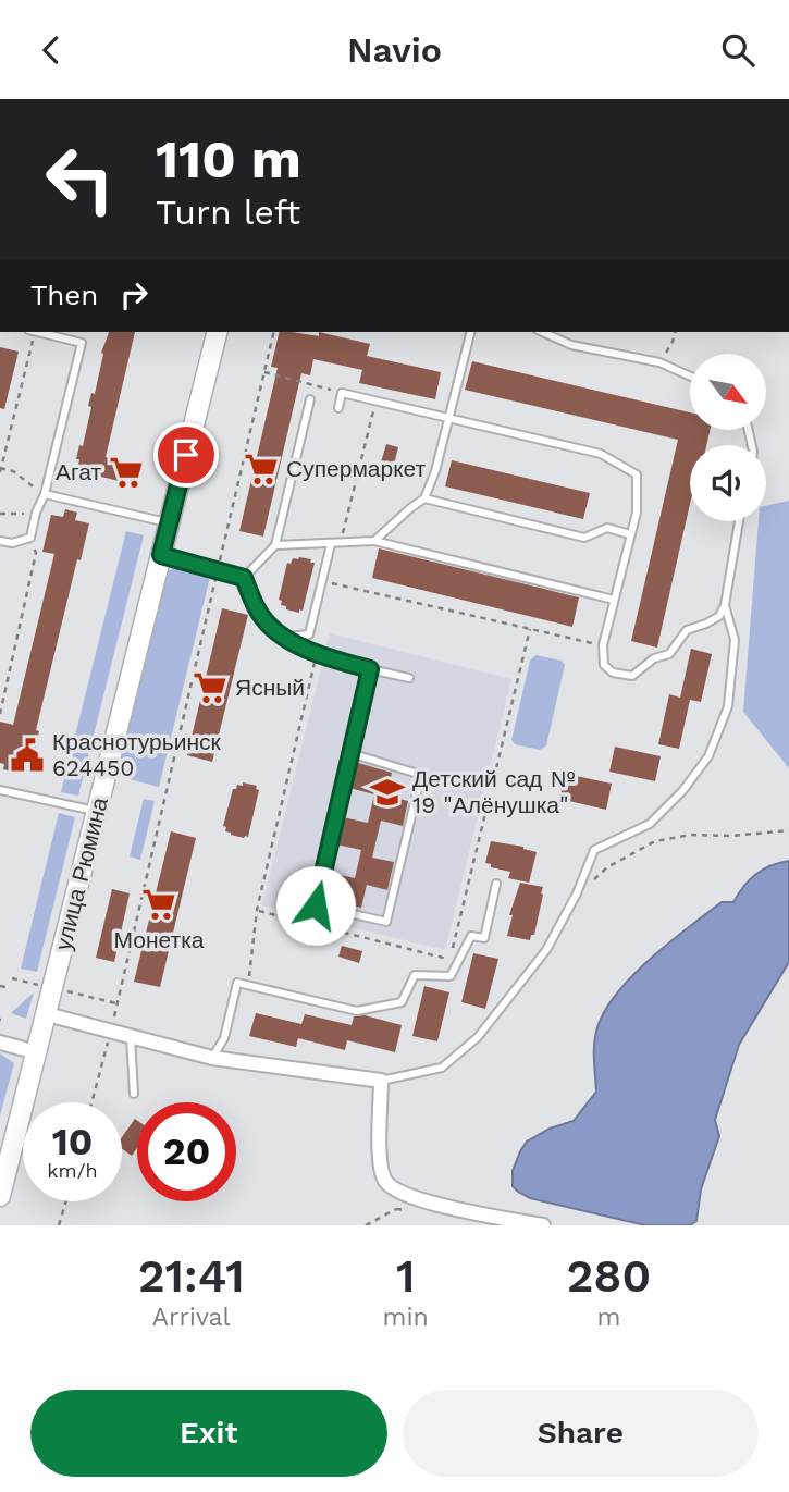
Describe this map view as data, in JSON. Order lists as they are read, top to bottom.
{
  "streets": {
    "main road": ["улица Рюмина"]
  },
  "places": {
    "supermarket": [
      "Супермаркет",
      "Агат",
      "Ясный",
      "Монетка"
    ],
    "public building": ["Краснотурьинск 624450"],
    "school or university": ["Детский сад № 19 \"Алёнушка\""]
  },
  "north": "bottom right",
  "page": {
    "header": "Navio",
    "turn": ["110 m", "Turn left"],
    "then": "Then",
    "speed": "10 km/h",
    "limit": "20",
    "eta": [
      "21:41",
      "Arrival",
      "1",
      "min",
      "280",
      "m"
    ],
    "buttons": ["Exit", "Share"]
  }
}
